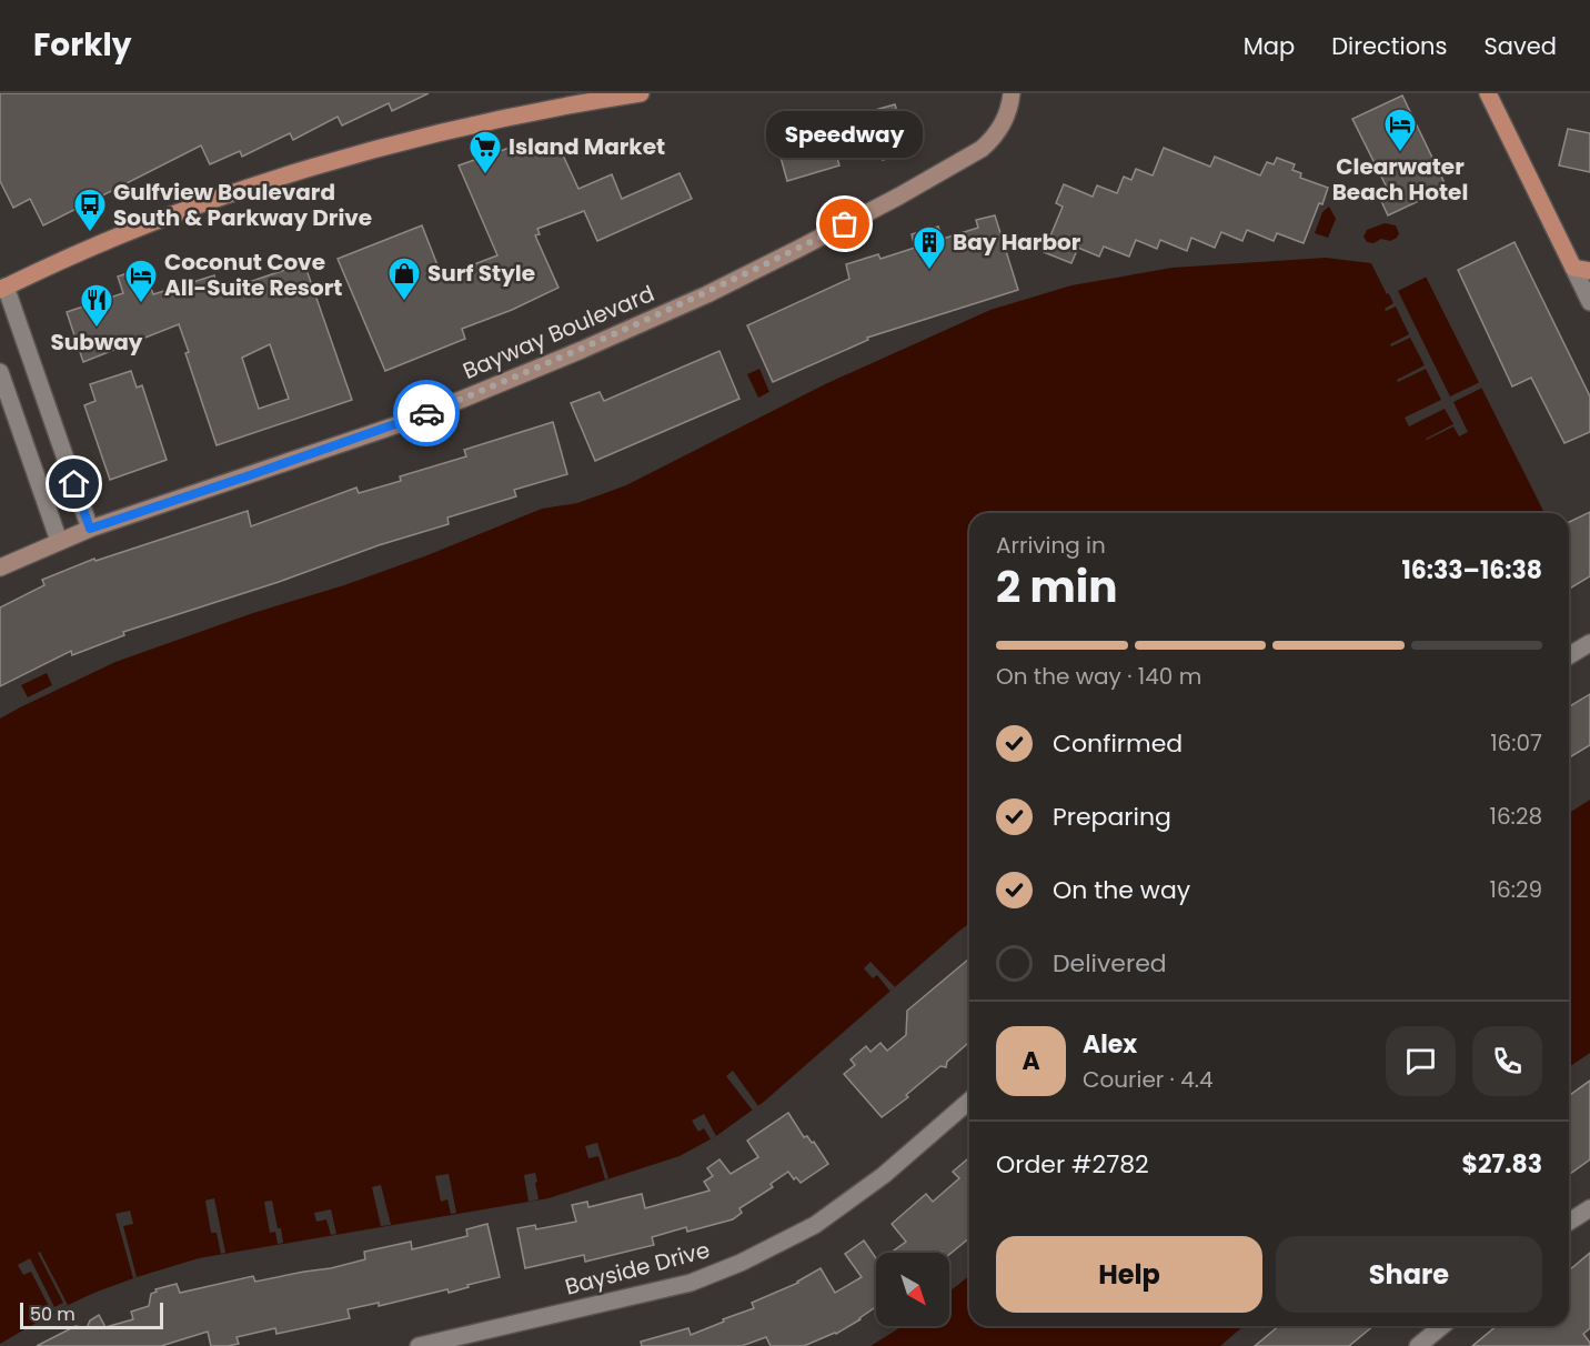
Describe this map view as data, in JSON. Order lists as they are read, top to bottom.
{
  "streets": {
    "street": ["Bayway Boulevard", "Bayside Drive"]
  },
  "places": {
    "hotel": ["Clearwater Beach Hotel", "Coconut Cove All-Suite Resort"],
    "supermarket": ["Island Market"],
    "other": ["Speedway"],
    "bus stop": ["Gulfview Boulevard South & Parkway Drive"],
    "building": ["Bay Harbor"],
    "shop": ["Surf Style"],
    "restaurant": ["Subway"]
  },
  "scale_bar": "50 m",
  "north": "bottom right",
  "page": {
    "header": "Forkly",
    "nav": ["Map", "Directions", "Saved"],
    "bubble": "Speedway",
    "heading": ["2 min", "Arriving in", "16:33–16:38"],
    "panel": [
      "Alex",
      "Courier · 4.4",
      "Order #2782",
      "$27.83"
    ],
    "bar": "On the way · 140 m",
    "list": [
      ["Confirmed", "16:07"],
      ["Preparing", "16:28"],
      ["On the way", "16:29"],
      "Delivered"
    ],
    "round": "A",
    "buttons": ["Help", "Share"],
    "scale": "50 m"
  }
}
